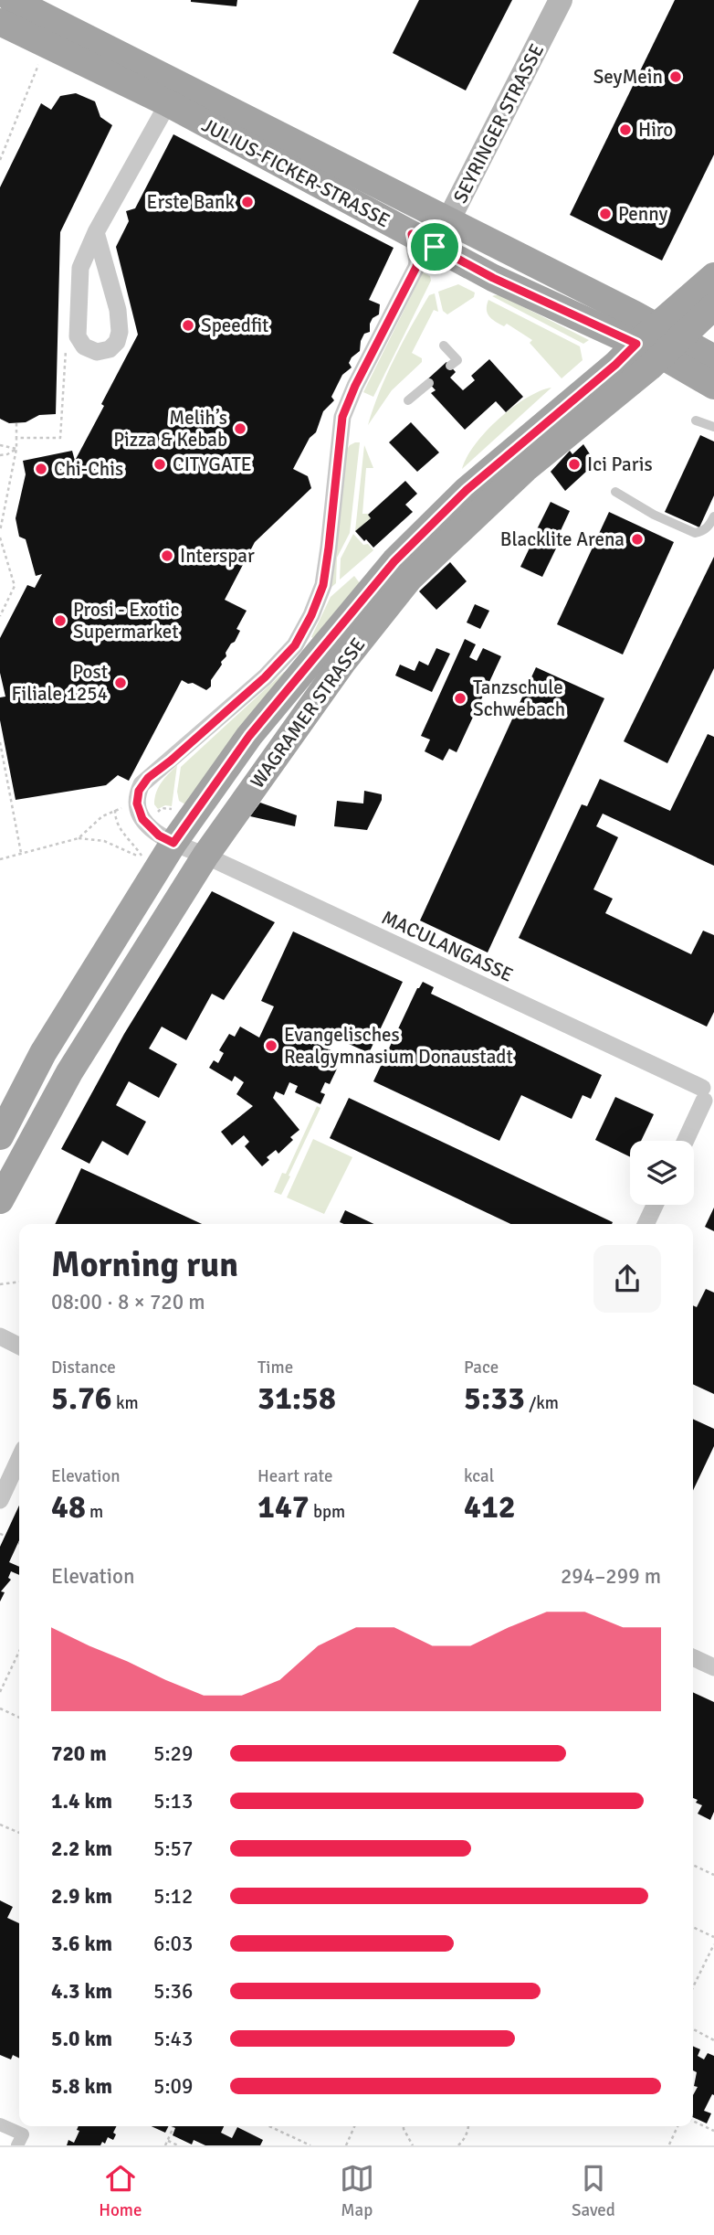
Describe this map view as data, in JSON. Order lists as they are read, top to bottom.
{
  "streets": {
    "main road": ["SEYRINGER STRASSE", "JULIUS-FICKER-STRASSE", "WAGRAMER STRASSE"],
    "street": ["MACULANGASSE"]
  },
  "crossings": [
    ["SEYRINGER STRASSE", "JULIUS-FICKER-STRASSE"],
    ["JULIUS-FICKER-STRASSE", "WAGRAMER STRASSE"],
    ["WAGRAMER STRASSE", "MACULANGASSE"]
  ],
  "places": [
    "SeyMein",
    "Hiro",
    "Erste Bank",
    "Penny",
    "Speedfit",
    "Melih’s Pizza & Kebab",
    "CITYGATE",
    "Ici Paris",
    "Chi-Chis",
    "Blacklite Arena",
    "Interspar",
    "Prosi - Exotic Supermarket",
    "Post Filiale 1254",
    "Tanzschule Schwebach",
    "Evangelisches Realgymnasium Donaustadt"
  ],
  "page": {
    "heading": ["Morning run", "08:00 · 8 × 720 m"],
    "stats": [
      ["Distance", "5.76 km"],
      ["Time", "31:58"],
      ["Pace", "5:33 /km"],
      ["Elevation", "48 m"],
      ["Heart rate", "147 bpm"],
      ["kcal", "412"]
    ],
    "chart": ["Elevation", "294–299 m"],
    "list": [
      {
        "name": "720 m",
        "note": "5:29"
      },
      {
        "name": "1.4 km",
        "note": "5:13"
      },
      {
        "name": "2.2 km",
        "note": "5:57"
      },
      {
        "name": "2.9 km",
        "note": "5:12"
      },
      {
        "name": "3.6 km",
        "note": "6:03"
      },
      {
        "name": "4.3 km",
        "note": "5:36"
      },
      {
        "name": "5.0 km",
        "note": "5:43"
      },
      {
        "name": "5.8 km",
        "note": "5:09"
      }
    ],
    "tabs": ["Home", "Map", "Saved"]
  }
}
